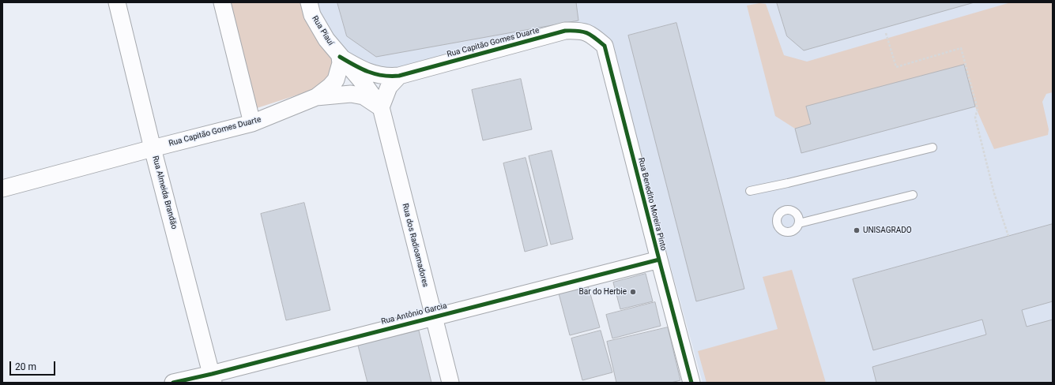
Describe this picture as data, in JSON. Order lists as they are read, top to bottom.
{
  "streets": {
    "street": [
      "Rua Piauí",
      "Rua Capitão Gomes Duarte",
      "Rua Almeida Brandão",
      "Rua Benedito Moreira Pinto",
      "Rua dos Radioamadores",
      "Rua Antônio Garcia"
    ]
  },
  "crossings": [
    ["Rua Piauí", "Rua dos Radioamadores"],
    ["Rua Capitão Gomes Duarte", "Rua Almeida Brandão"],
    ["Rua Capitão Gomes Duarte", "Rua Benedito Moreira Pinto"],
    ["Rua Almeida Brandão", "Rua Antônio Garcia"],
    ["Rua Benedito Moreira Pinto", "Rua Antônio Garcia"],
    ["Rua dos Radioamadores", "Rua Antônio Garcia"]
  ],
  "places": ["UNISAGRADO", "Bar do Herbie"],
  "scale_bar": "20 m"
}
